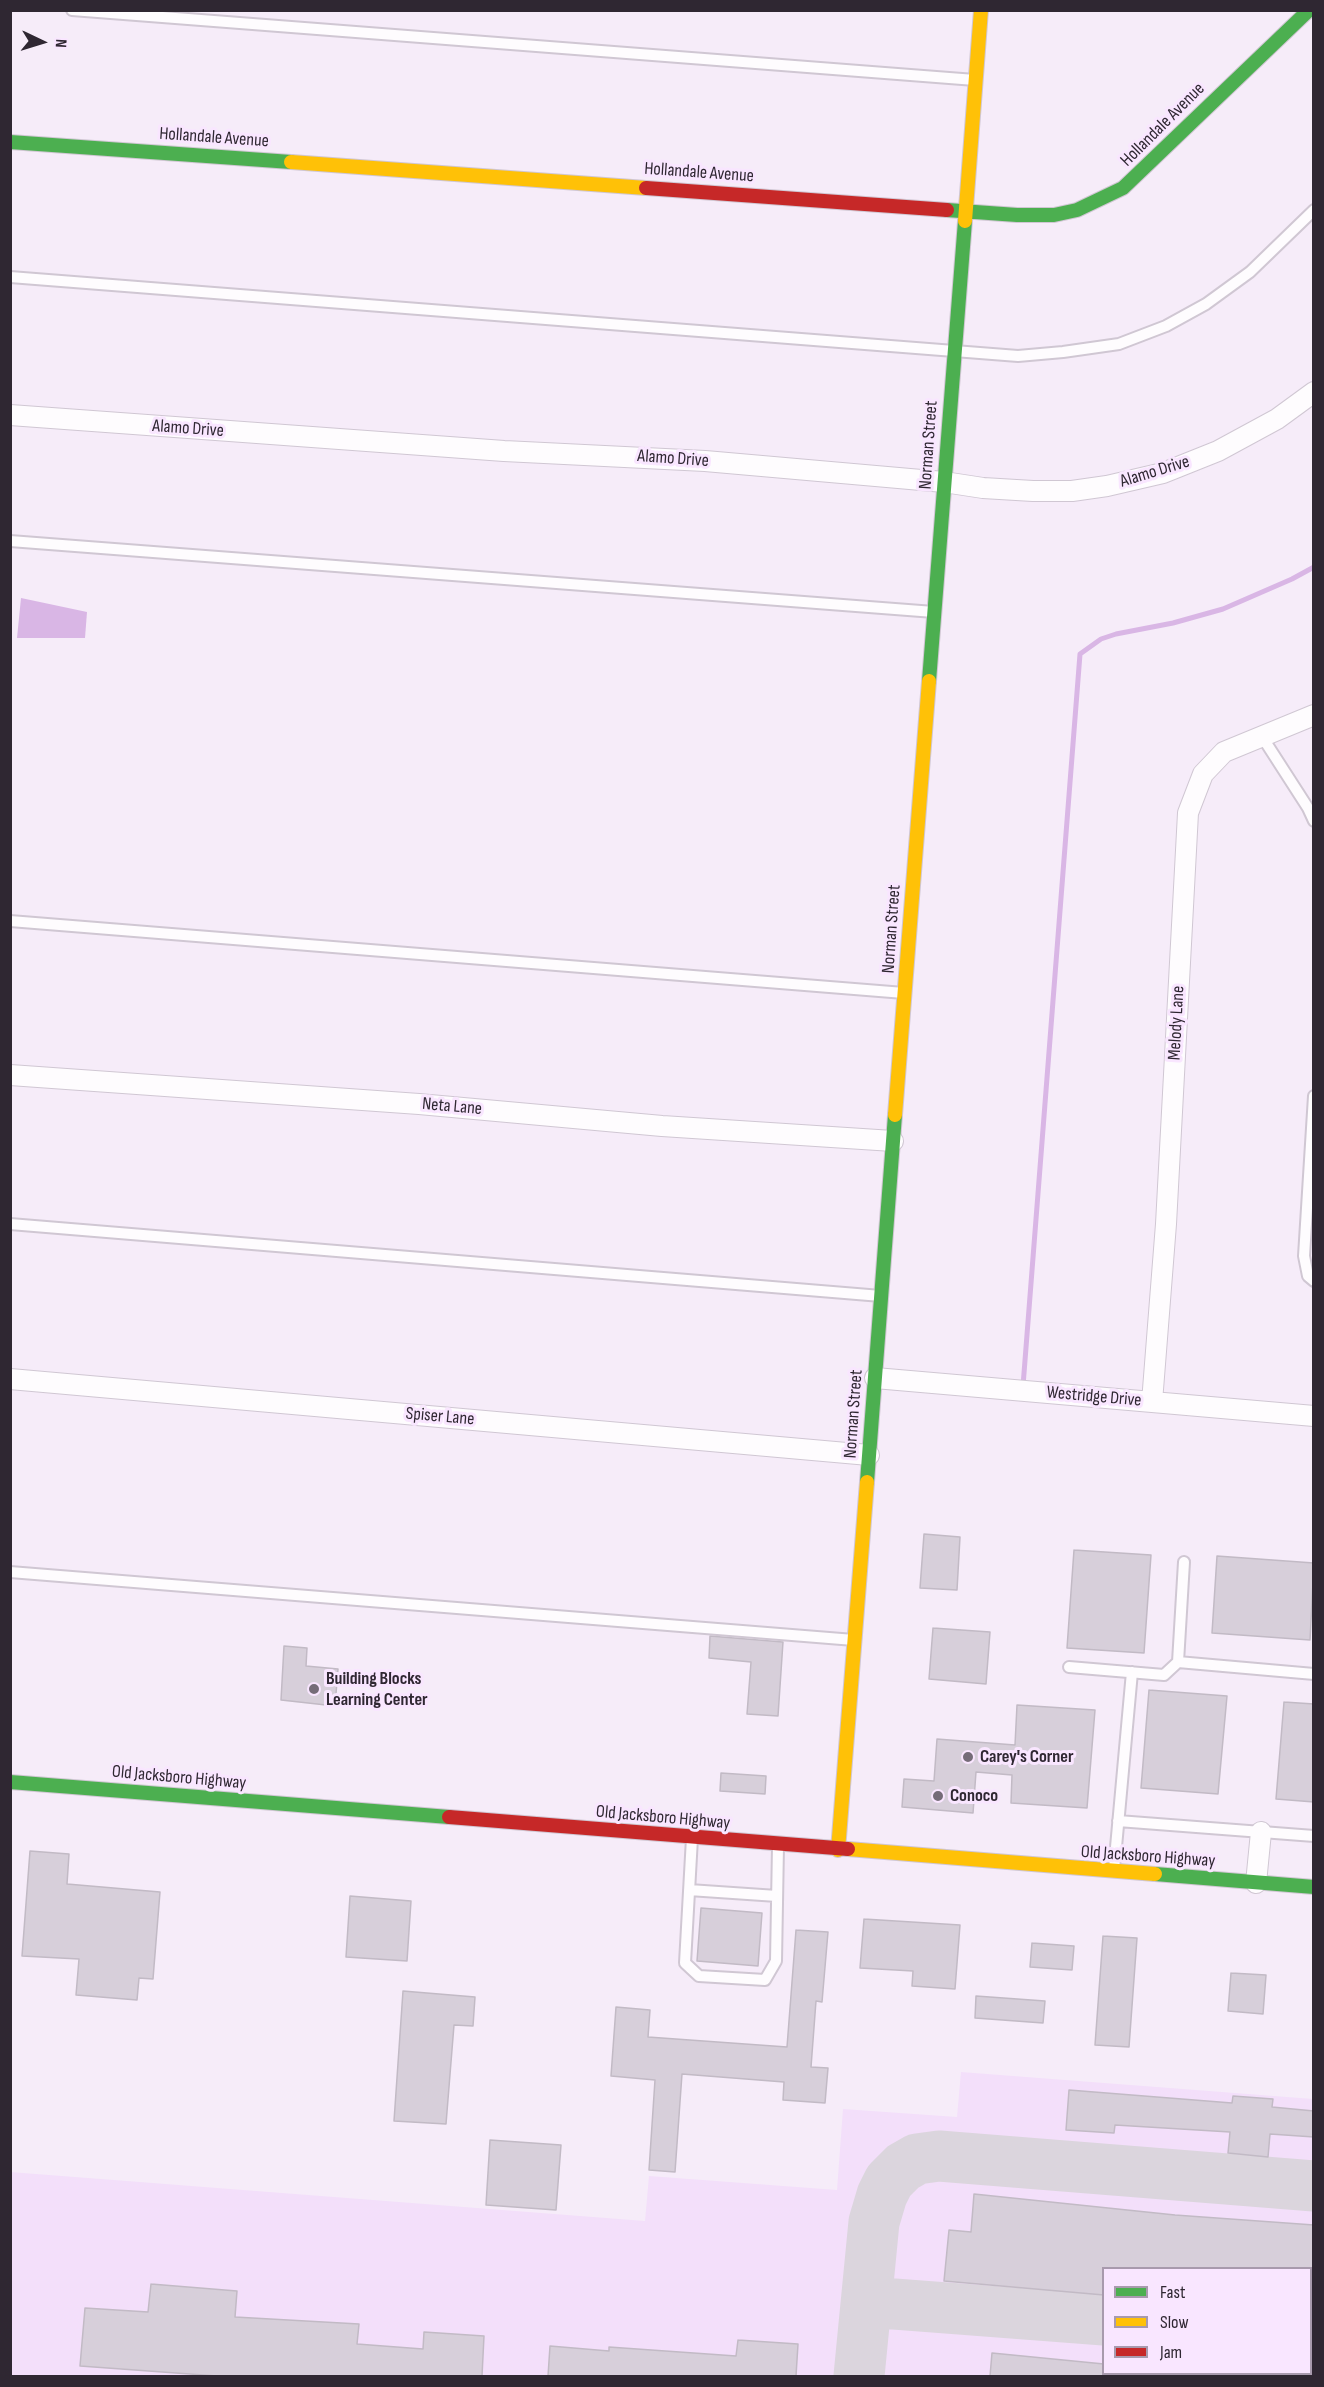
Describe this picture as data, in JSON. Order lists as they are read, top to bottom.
{
  "streets": {
    "street": [
      "Hollandale Avenue",
      "Alamo Drive",
      "Norman Street",
      "Melody Lane",
      "Neta Lane",
      "Westridge Drive",
      "Spiser Lane",
      "Old Jacksboro Highway"
    ]
  },
  "crossings": [
    ["Hollandale Avenue", "Norman Street"],
    ["Alamo Drive", "Norman Street"],
    ["Norman Street", "Neta Lane"],
    ["Norman Street", "Westridge Drive"],
    ["Norman Street", "Spiser Lane"],
    ["Norman Street", "Old Jacksboro Highway"],
    ["Melody Lane", "Westridge Drive"]
  ],
  "places": ["Building Blocks Learning Center", "Carey's Corner", "Conoco"],
  "legend": ["Fast", "Slow", "Jam"],
  "north": "right"
}
